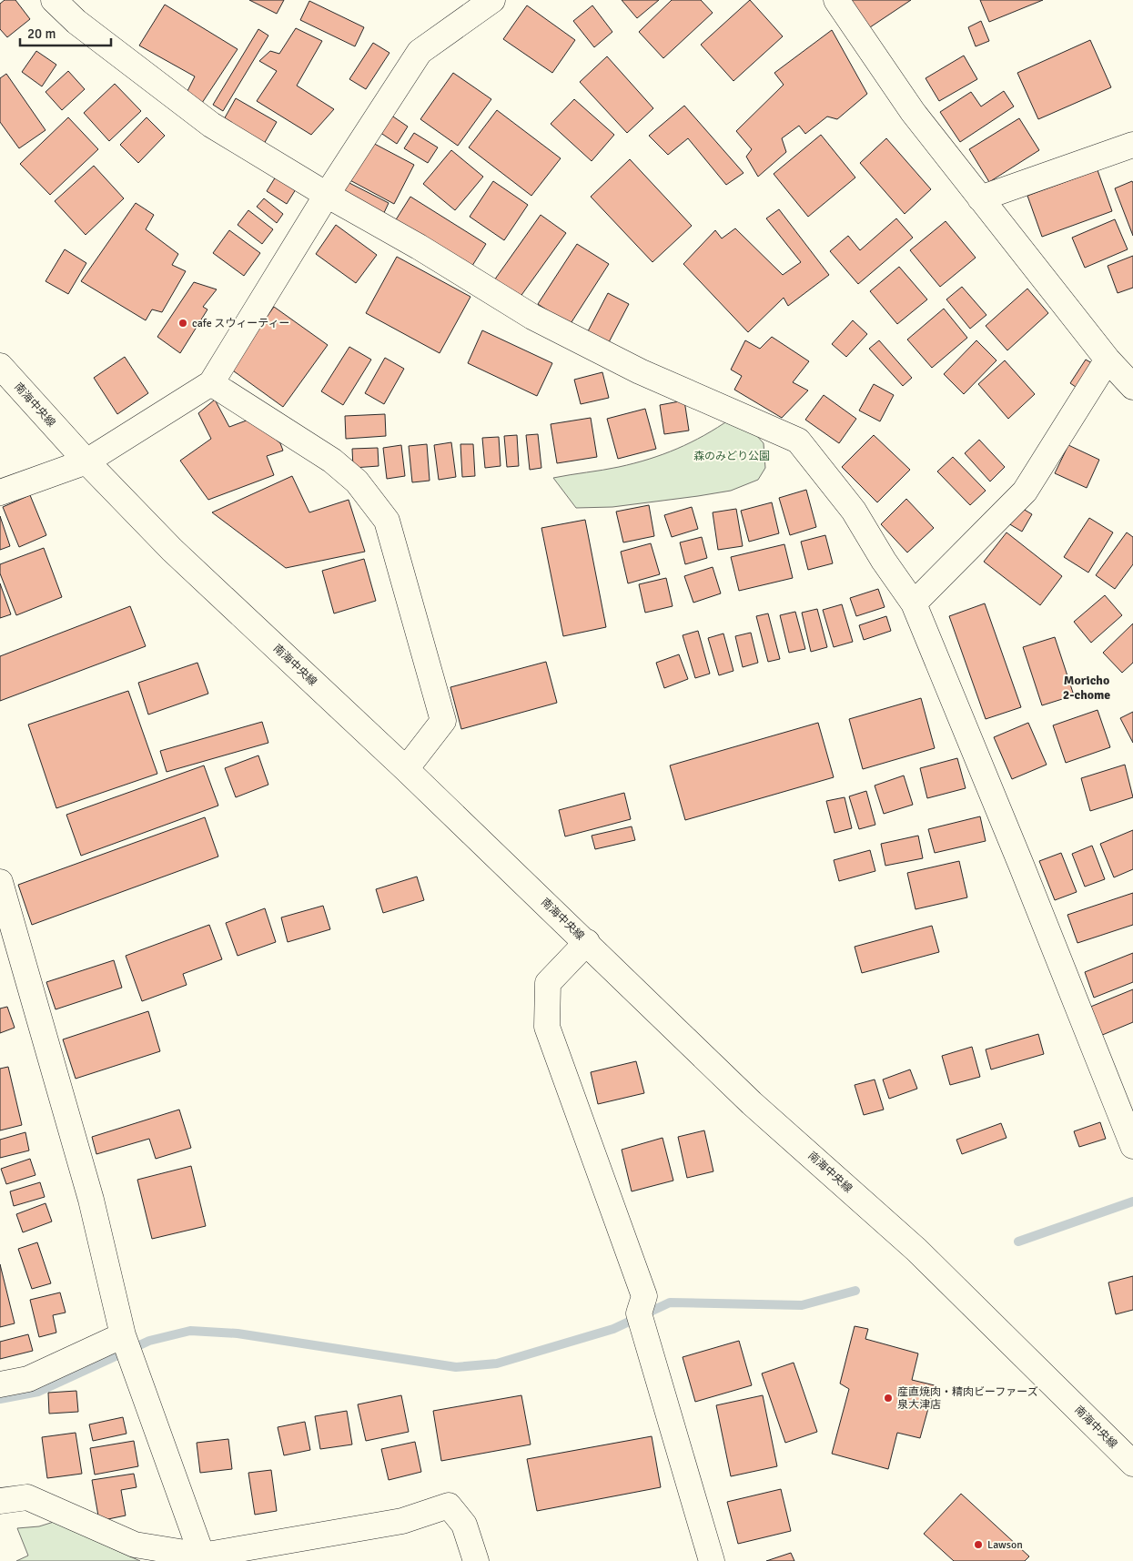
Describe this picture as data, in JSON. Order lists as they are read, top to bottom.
{
  "streets": {
    "street": ["南海中央線"]
  },
  "districts": ["Moricho 2-chome"],
  "parks": ["森のみどり公園"],
  "places": ["cafe スウィーティー", "産直焼肉・精肉ビーファーズ 泉大津店", "Lawson"],
  "scale_bar": "20 m"
}
